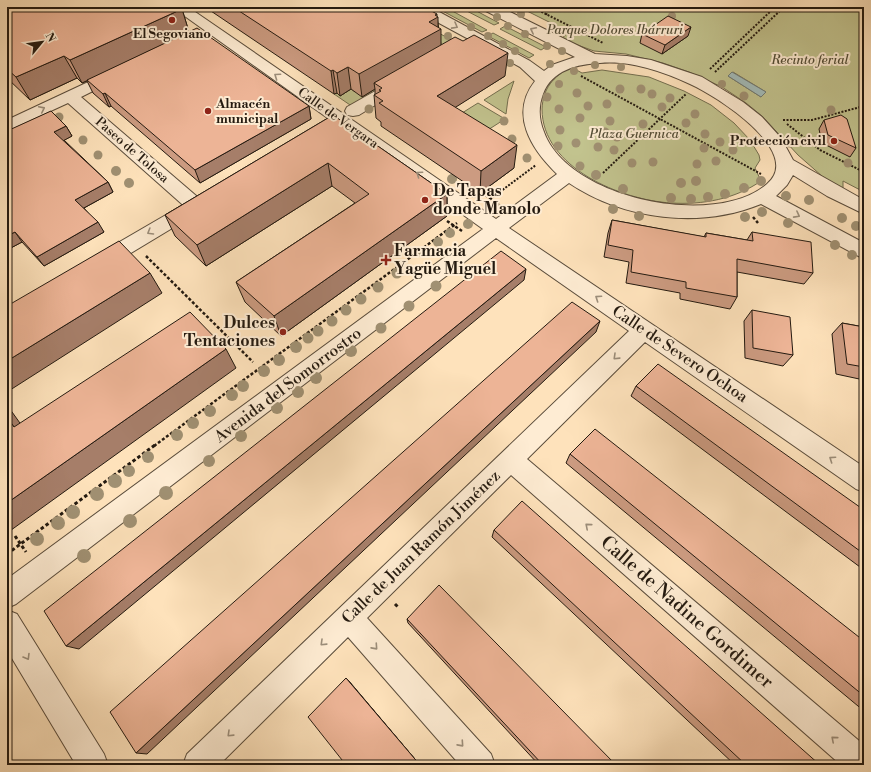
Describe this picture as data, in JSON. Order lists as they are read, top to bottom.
{
  "streets": {
    "street": [
      "Calle de Vergara",
      "Paseo de Tolosa",
      "Calle de Severo Ochoa",
      "Avenida del Somorrostro",
      "Calle de Juan Ramón Jiménez",
      "Calle de Nadine Gordimer"
    ]
  },
  "crossings": [
    ["Calle de Vergara", "Calle de Severo Ochoa"],
    ["Calle de Vergara", "Avenida del Somorrostro"],
    ["Calle de Severo Ochoa", "Avenida del Somorrostro"],
    ["Calle de Severo Ochoa", "Calle de Juan Ramón Jiménez"],
    ["Calle de Juan Ramón Jiménez", "Calle de Nadine Gordimer"]
  ],
  "one_way": ["Calle de Juan Ramón Jiménez", "Calle de Nadine Gordimer"],
  "parks": ["Parque Dolores Ibárruri", "Recinto ferial", "Plaza Guernica"],
  "places": {
    "other": [
      "El Segoviano",
      "Almacén municipal",
      "Protección civil",
      "De Tapas donde Manolo",
      "Dulces Tentaciones"
    ],
    "health": ["Farmacia Yagüe Miguel"]
  },
  "north": "top right"
}
